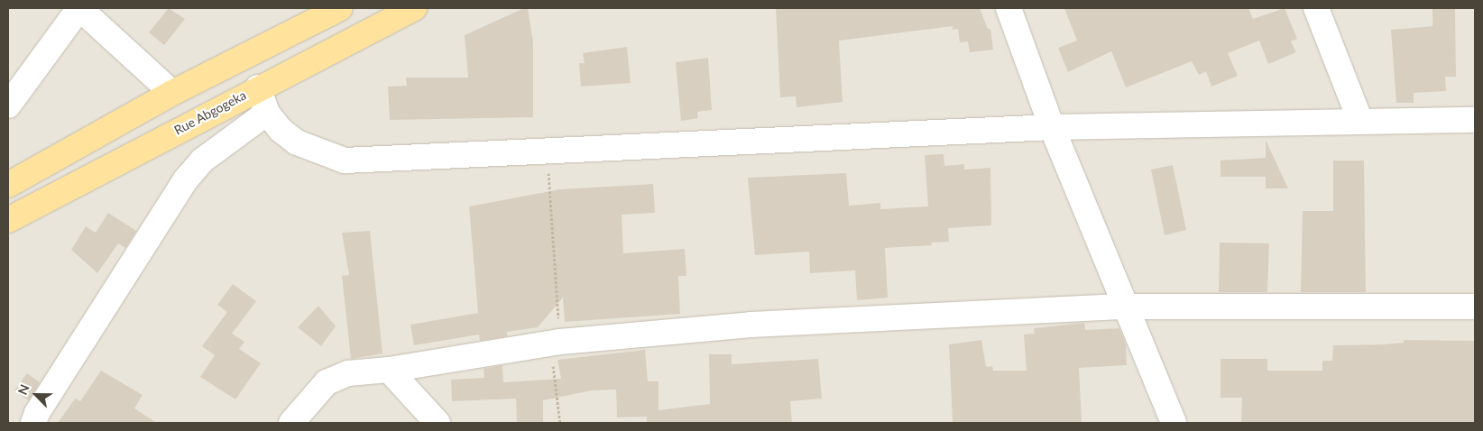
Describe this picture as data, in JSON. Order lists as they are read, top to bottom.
{
  "streets": {
    "main road": ["Rue Abgogeka"]
  },
  "north": "top left"
}
